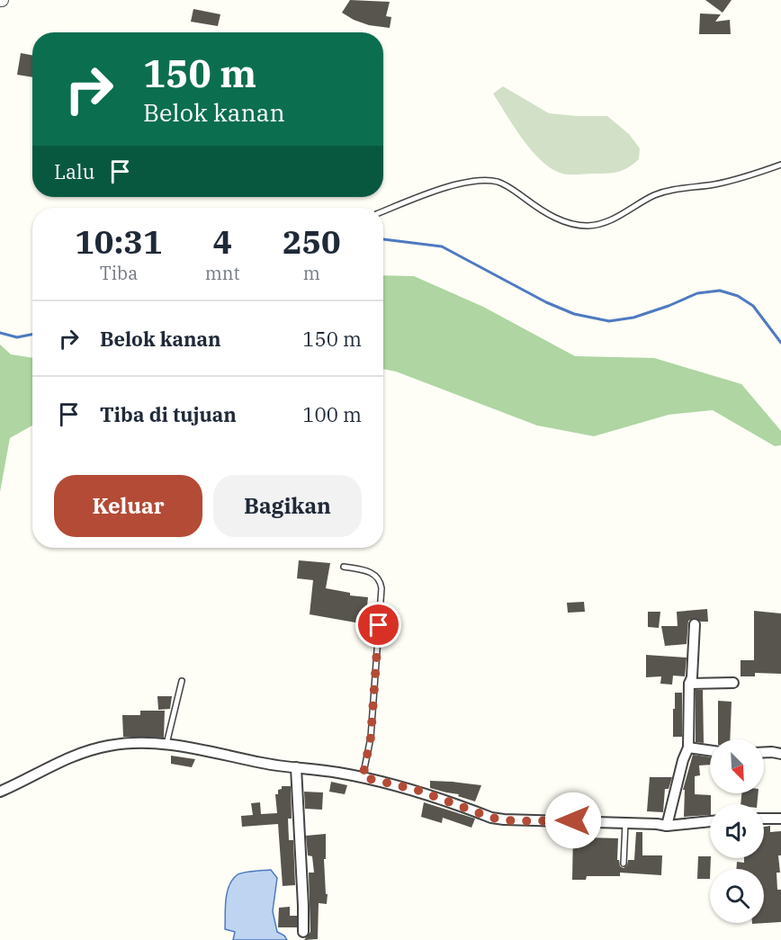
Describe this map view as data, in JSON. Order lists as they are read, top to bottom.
{
  "north": "bottom right",
  "page": {
    "turn": ["150 m", "Belok kanan"],
    "then": "Lalu",
    "eta": [
      "10:31",
      "Tiba",
      "4",
      "mnt",
      "250",
      "m"
    ],
    "list": [
      {
        "name": "Belok kanan",
        "value": "150 m"
      },
      {
        "name": "Tiba di tujuan",
        "value": "100 m"
      }
    ],
    "buttons": ["Keluar", "Bagikan"]
  }
}
